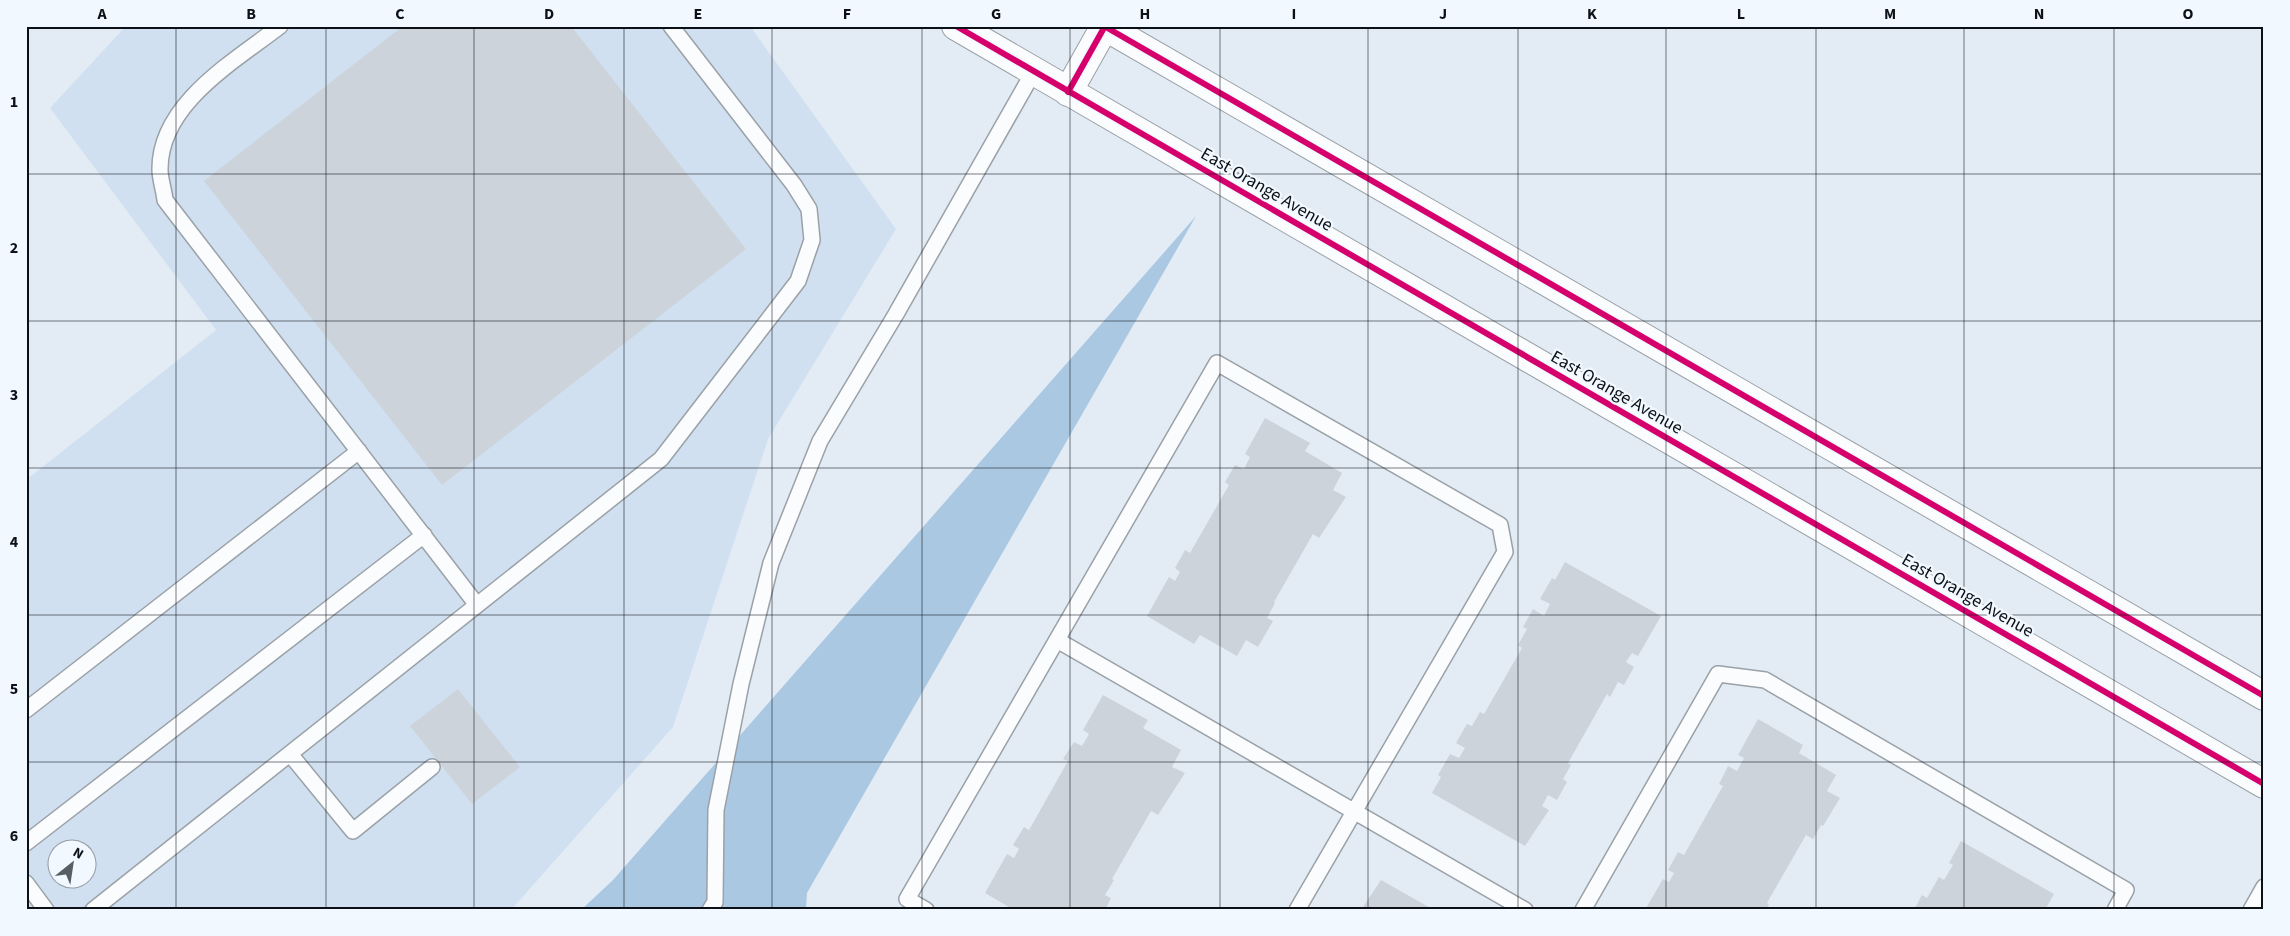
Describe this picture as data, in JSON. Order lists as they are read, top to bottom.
{
  "streets": {
    "street": ["East Orange Avenue"]
  },
  "north": "top right",
  "grid": {
    "columns": [
      "A",
      "B",
      "C",
      "D",
      "E",
      "F",
      "G",
      "H",
      "I",
      "J",
      "K",
      "L",
      "M",
      "N",
      "O"
    ],
    "rows": [
      "1",
      "2",
      "3",
      "4",
      "5",
      "6"
    ]
  }
}
